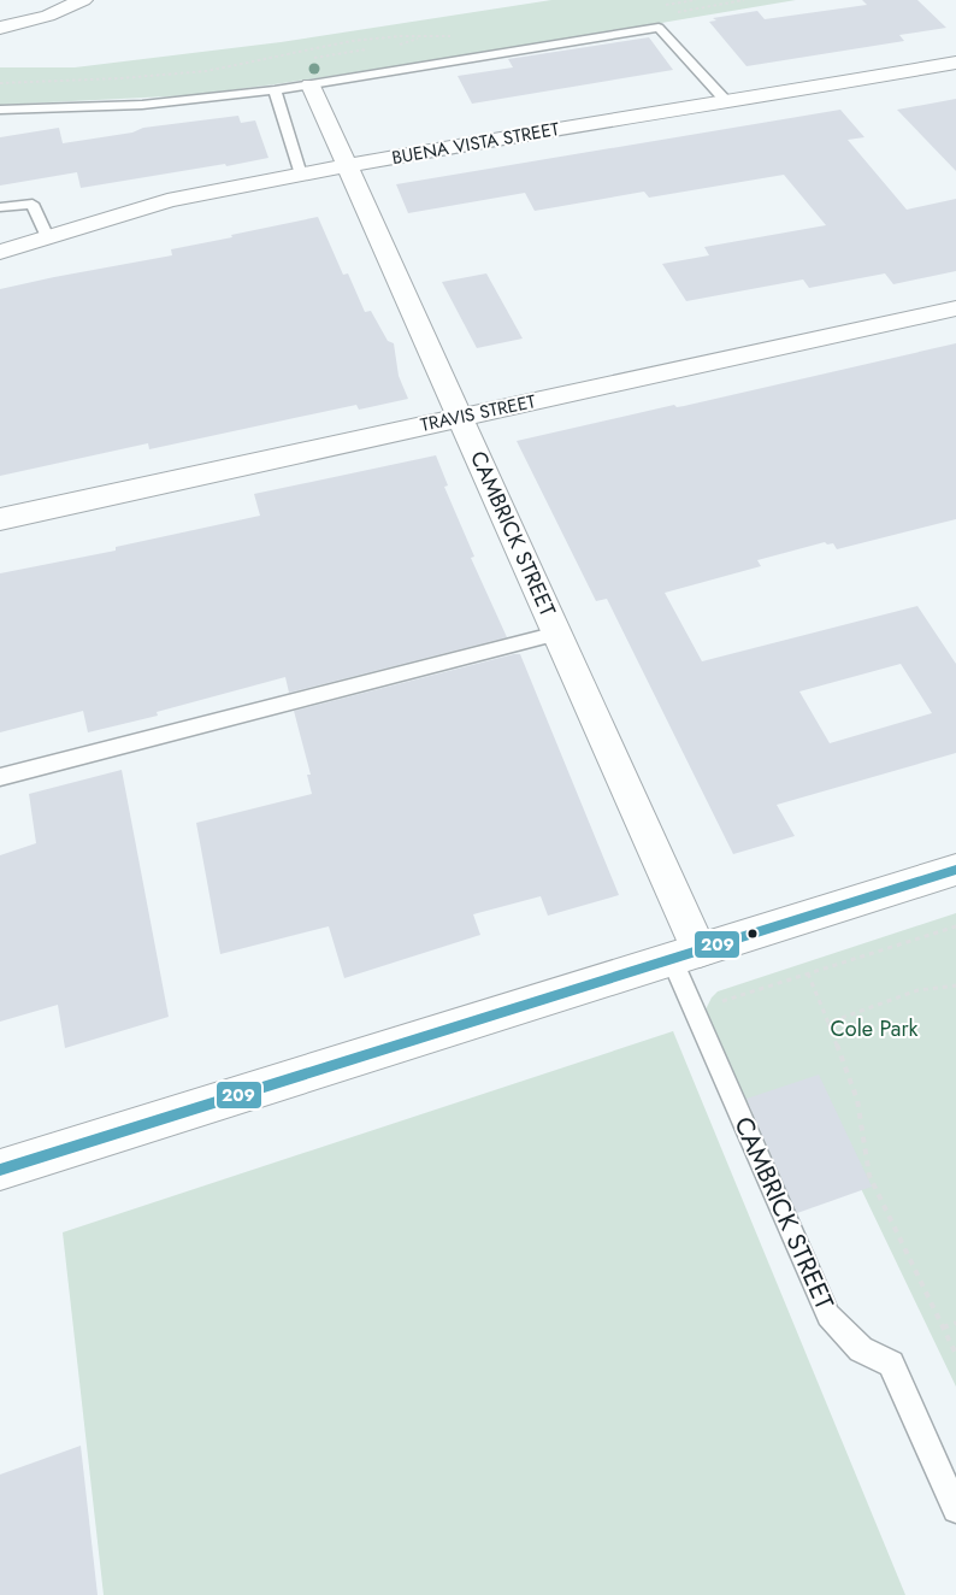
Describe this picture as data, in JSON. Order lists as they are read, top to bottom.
{
  "streets": {
    "street": ["BUENA VISTA STREET", "TRAVIS STREET", "CAMBRICK STREET"]
  },
  "crossings": [
    ["BUENA VISTA STREET", "CAMBRICK STREET"],
    ["TRAVIS STREET", "CAMBRICK STREET"]
  ],
  "parks": ["Cole Park"],
  "lines": ["transit line 209"]
}
